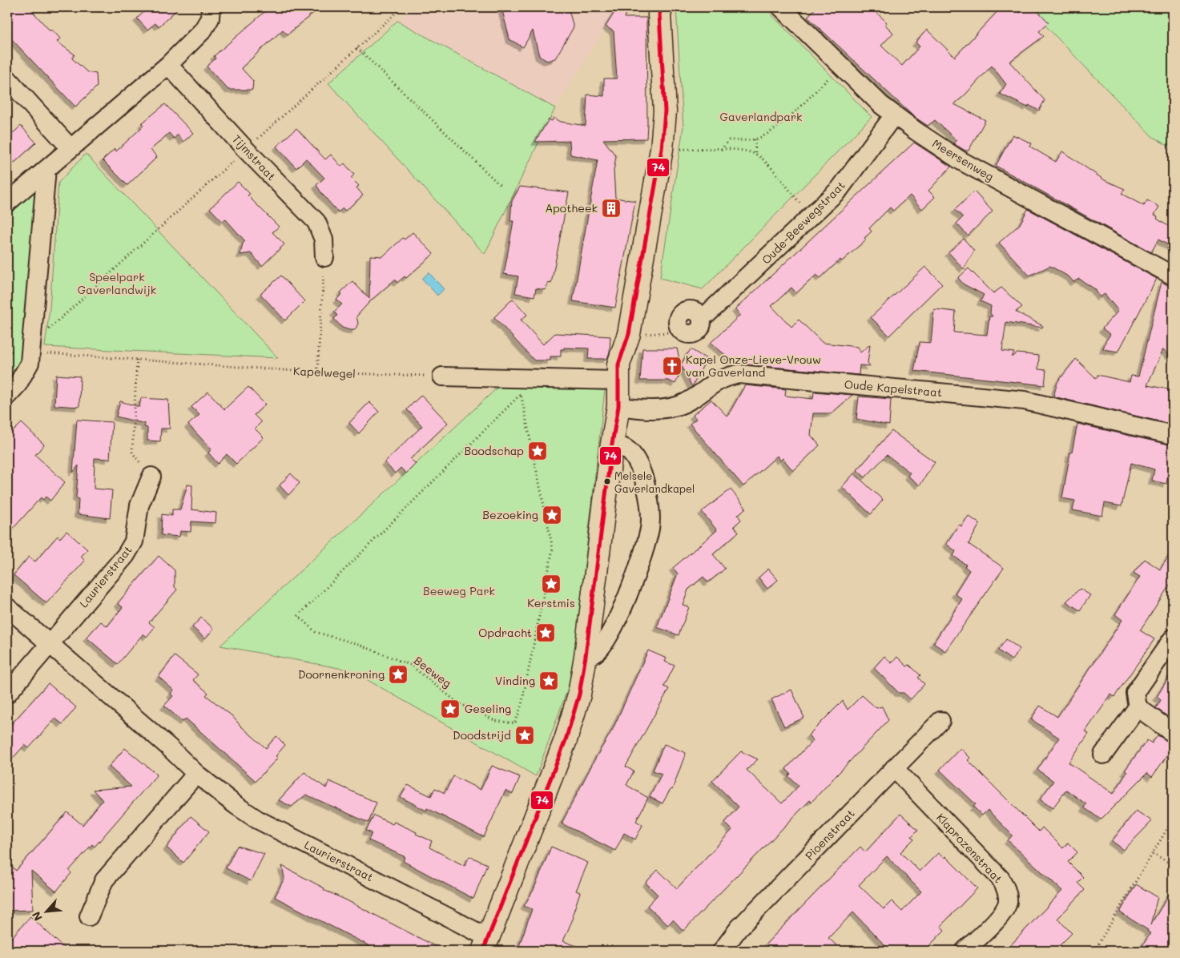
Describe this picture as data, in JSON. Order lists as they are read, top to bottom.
{
  "streets": {
    "street": [
      "Tijmstraat",
      "Meersenweg",
      "Oude-Beewegstraat",
      "Oude Kapelstraat",
      "Laurierstraat",
      "Pioenstraat",
      "Klaprozenstraat"
    ],
    "path": ["Kapelwegel", "Beeweg"]
  },
  "crossings": [
    ["Meersenweg", "Oude-Beewegstraat"],
    ["Pioenstraat", "Klaprozenstraat"]
  ],
  "parks": ["Gaverlandpark", "Speelpark Gaverlandwijk", "Beeweg Park"],
  "places": {
    "building": ["Apotheek"],
    "church": ["Kapel Onze-Lieve-Vrouw van Gaverland"],
    "place": [
      "Boodschap",
      "Bezoeking",
      "Kerstmis",
      "Opdracht",
      "Doornenkroning",
      "Vinding",
      "Geseling",
      "Doodstrijd"
    ],
    "other": ["Melsele Gaverlandkapel"]
  },
  "lines": ["transit line 74"],
  "north": "bottom left"
}
